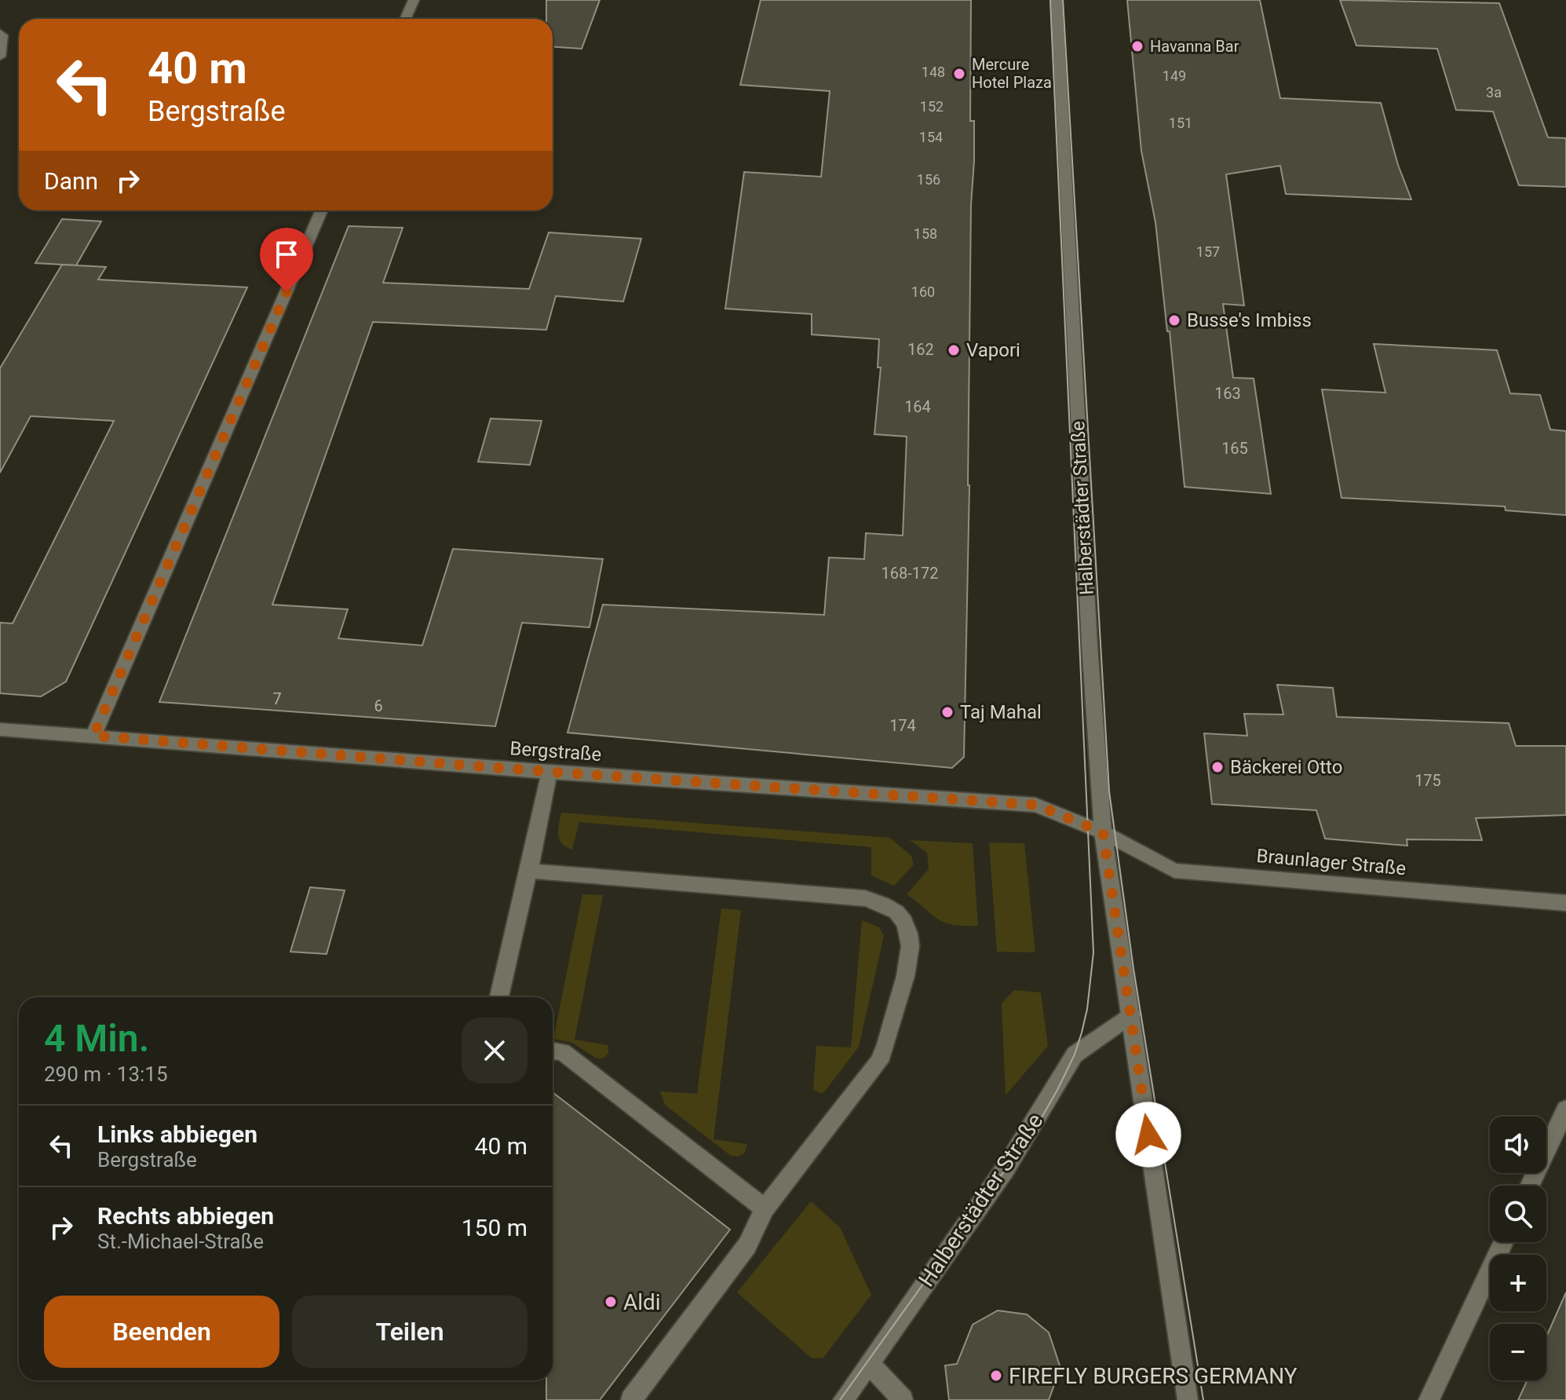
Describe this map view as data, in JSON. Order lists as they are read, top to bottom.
{
  "streets": {
    "street": ["Halberstädter Straße", "Bergstraße", "Braunlager Straße"]
  },
  "crossings": [
    ["Halberstädter Straße", "Bergstraße"],
    ["Halberstädter Straße", "Braunlager Straße"],
    ["Bergstraße", "Braunlager Straße"]
  ],
  "places": [
    "Havanna Bar",
    "Mercure Hotel Plaza",
    "Busse's Imbiss",
    "Vapori",
    "Taj Mahal",
    "Bäckerei Otto",
    "Aldi",
    "FIREFLY BURGERS GERMANY"
  ],
  "house_numbers": [
    "148",
    "149",
    "3a",
    "152",
    "151",
    "154",
    "156",
    "158",
    "157",
    "160",
    "162",
    "163",
    "164",
    "165",
    "168-172",
    "7",
    "6",
    "174",
    "175"
  ],
  "page": {
    "turn": ["40 m", "Bergstraße"],
    "then": "Dann",
    "heading": ["4 Min.", "290 m · 13:15"],
    "list": [
      {
        "name": "Links abbiegen",
        "note": "Bergstraße",
        "value": "40 m"
      },
      {
        "name": "Rechts abbiegen",
        "note": "St.-Michael-Straße",
        "value": "150 m"
      }
    ],
    "map_buttons": ["+", "−"],
    "buttons": ["Beenden", "Teilen"]
  }
}
